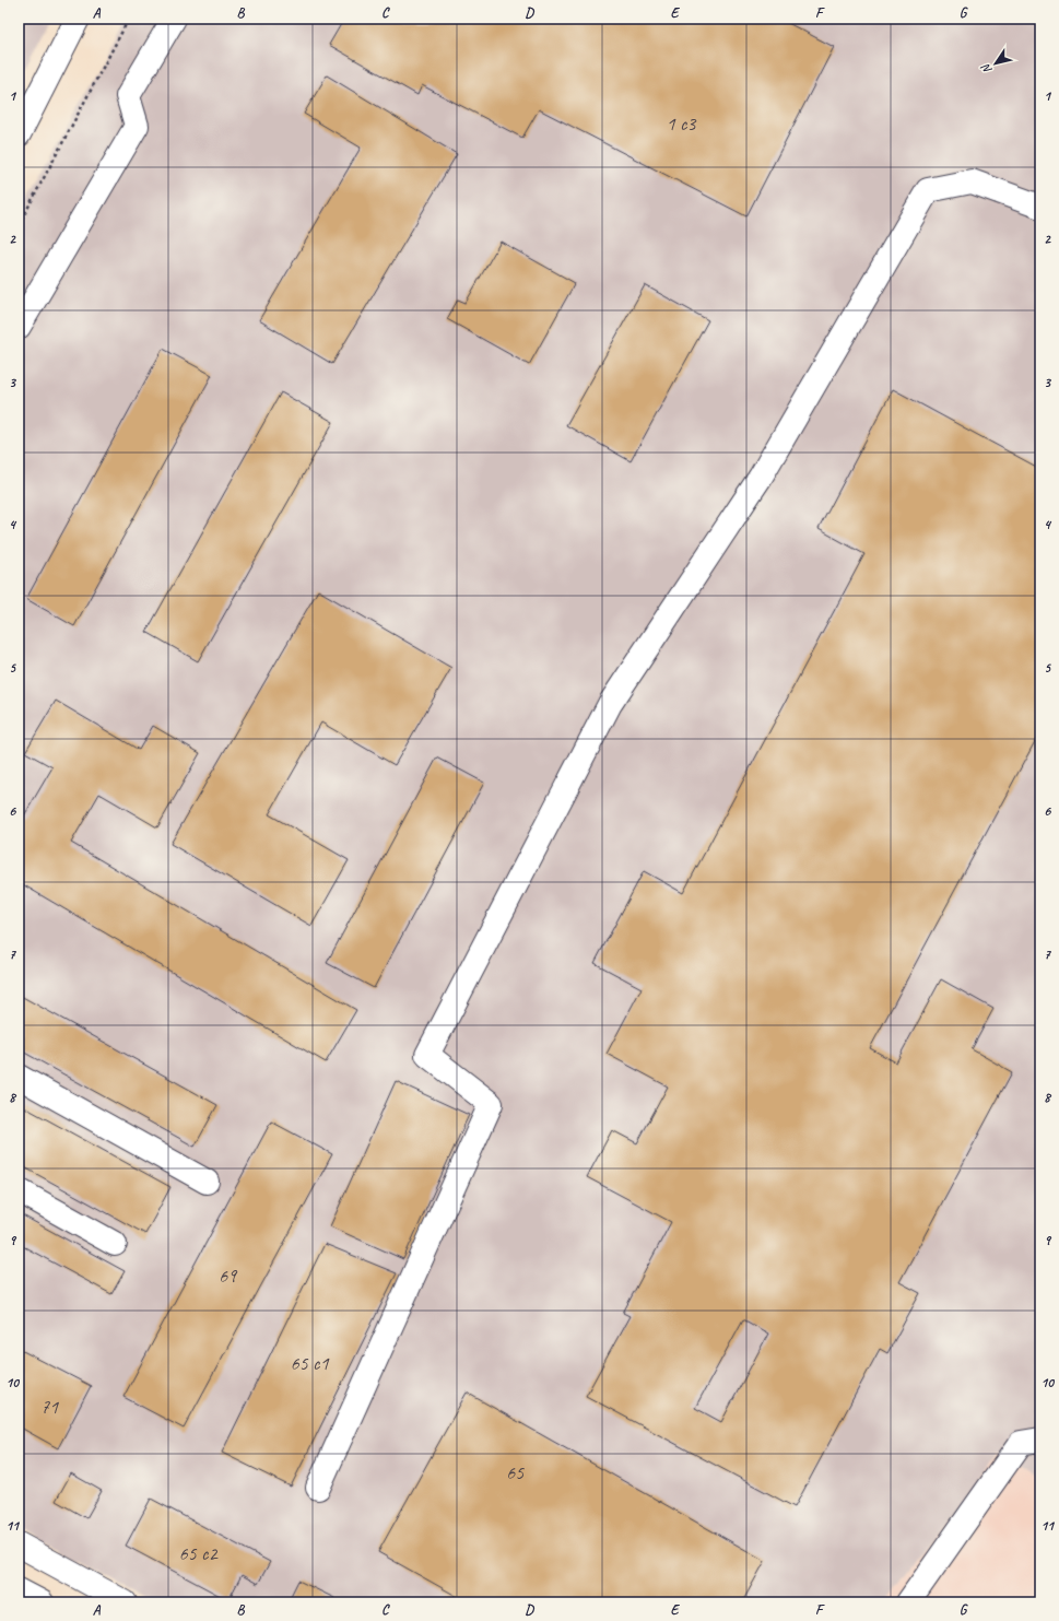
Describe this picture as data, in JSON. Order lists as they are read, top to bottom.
{
  "house_numbers": [
    "1 с3",
    "69",
    "65 с1",
    "71",
    "65",
    "65 с2"
  ],
  "north": "bottom left",
  "grid": {
    "columns": [
      "A",
      "B",
      "C",
      "D",
      "E",
      "F",
      "G"
    ],
    "rows": [
      "1",
      "2",
      "3",
      "4",
      "5",
      "6",
      "7",
      "8",
      "9",
      "10",
      "11"
    ]
  }
}
